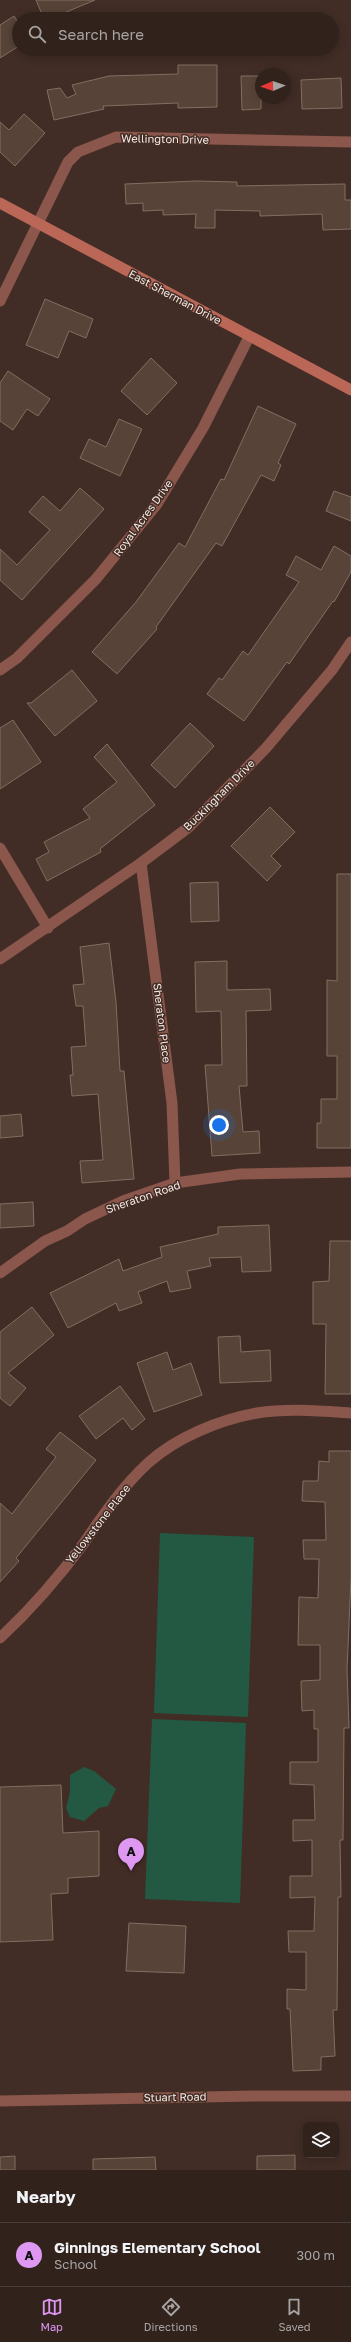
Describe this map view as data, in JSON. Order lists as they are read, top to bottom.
{
  "streets": {
    "main road": ["East Sherman Drive"],
    "street": [
      "Wellington Drive",
      "Royal Acres Drive",
      "Buckingham Drive",
      "Sheraton Place",
      "Sheraton Road",
      "Yellowstone Place",
      "Stuart Road"
    ]
  },
  "crossings": [
    ["Wellington Drive", "East Sherman Drive"],
    ["East Sherman Drive", "Royal Acres Drive"],
    ["Buckingham Drive", "Sheraton Place"],
    ["Sheraton Place", "Sheraton Road"]
  ],
  "north": "left",
  "page": {
    "search": "Search here",
    "pins": "A",
    "heading": "Nearby",
    "list": [
      {
        "mark": "A",
        "name": "Ginnings Elementary School",
        "note": "School",
        "value": "300 m"
      }
    ],
    "nav": ["Map", "Directions", "Saved"]
  }
}
